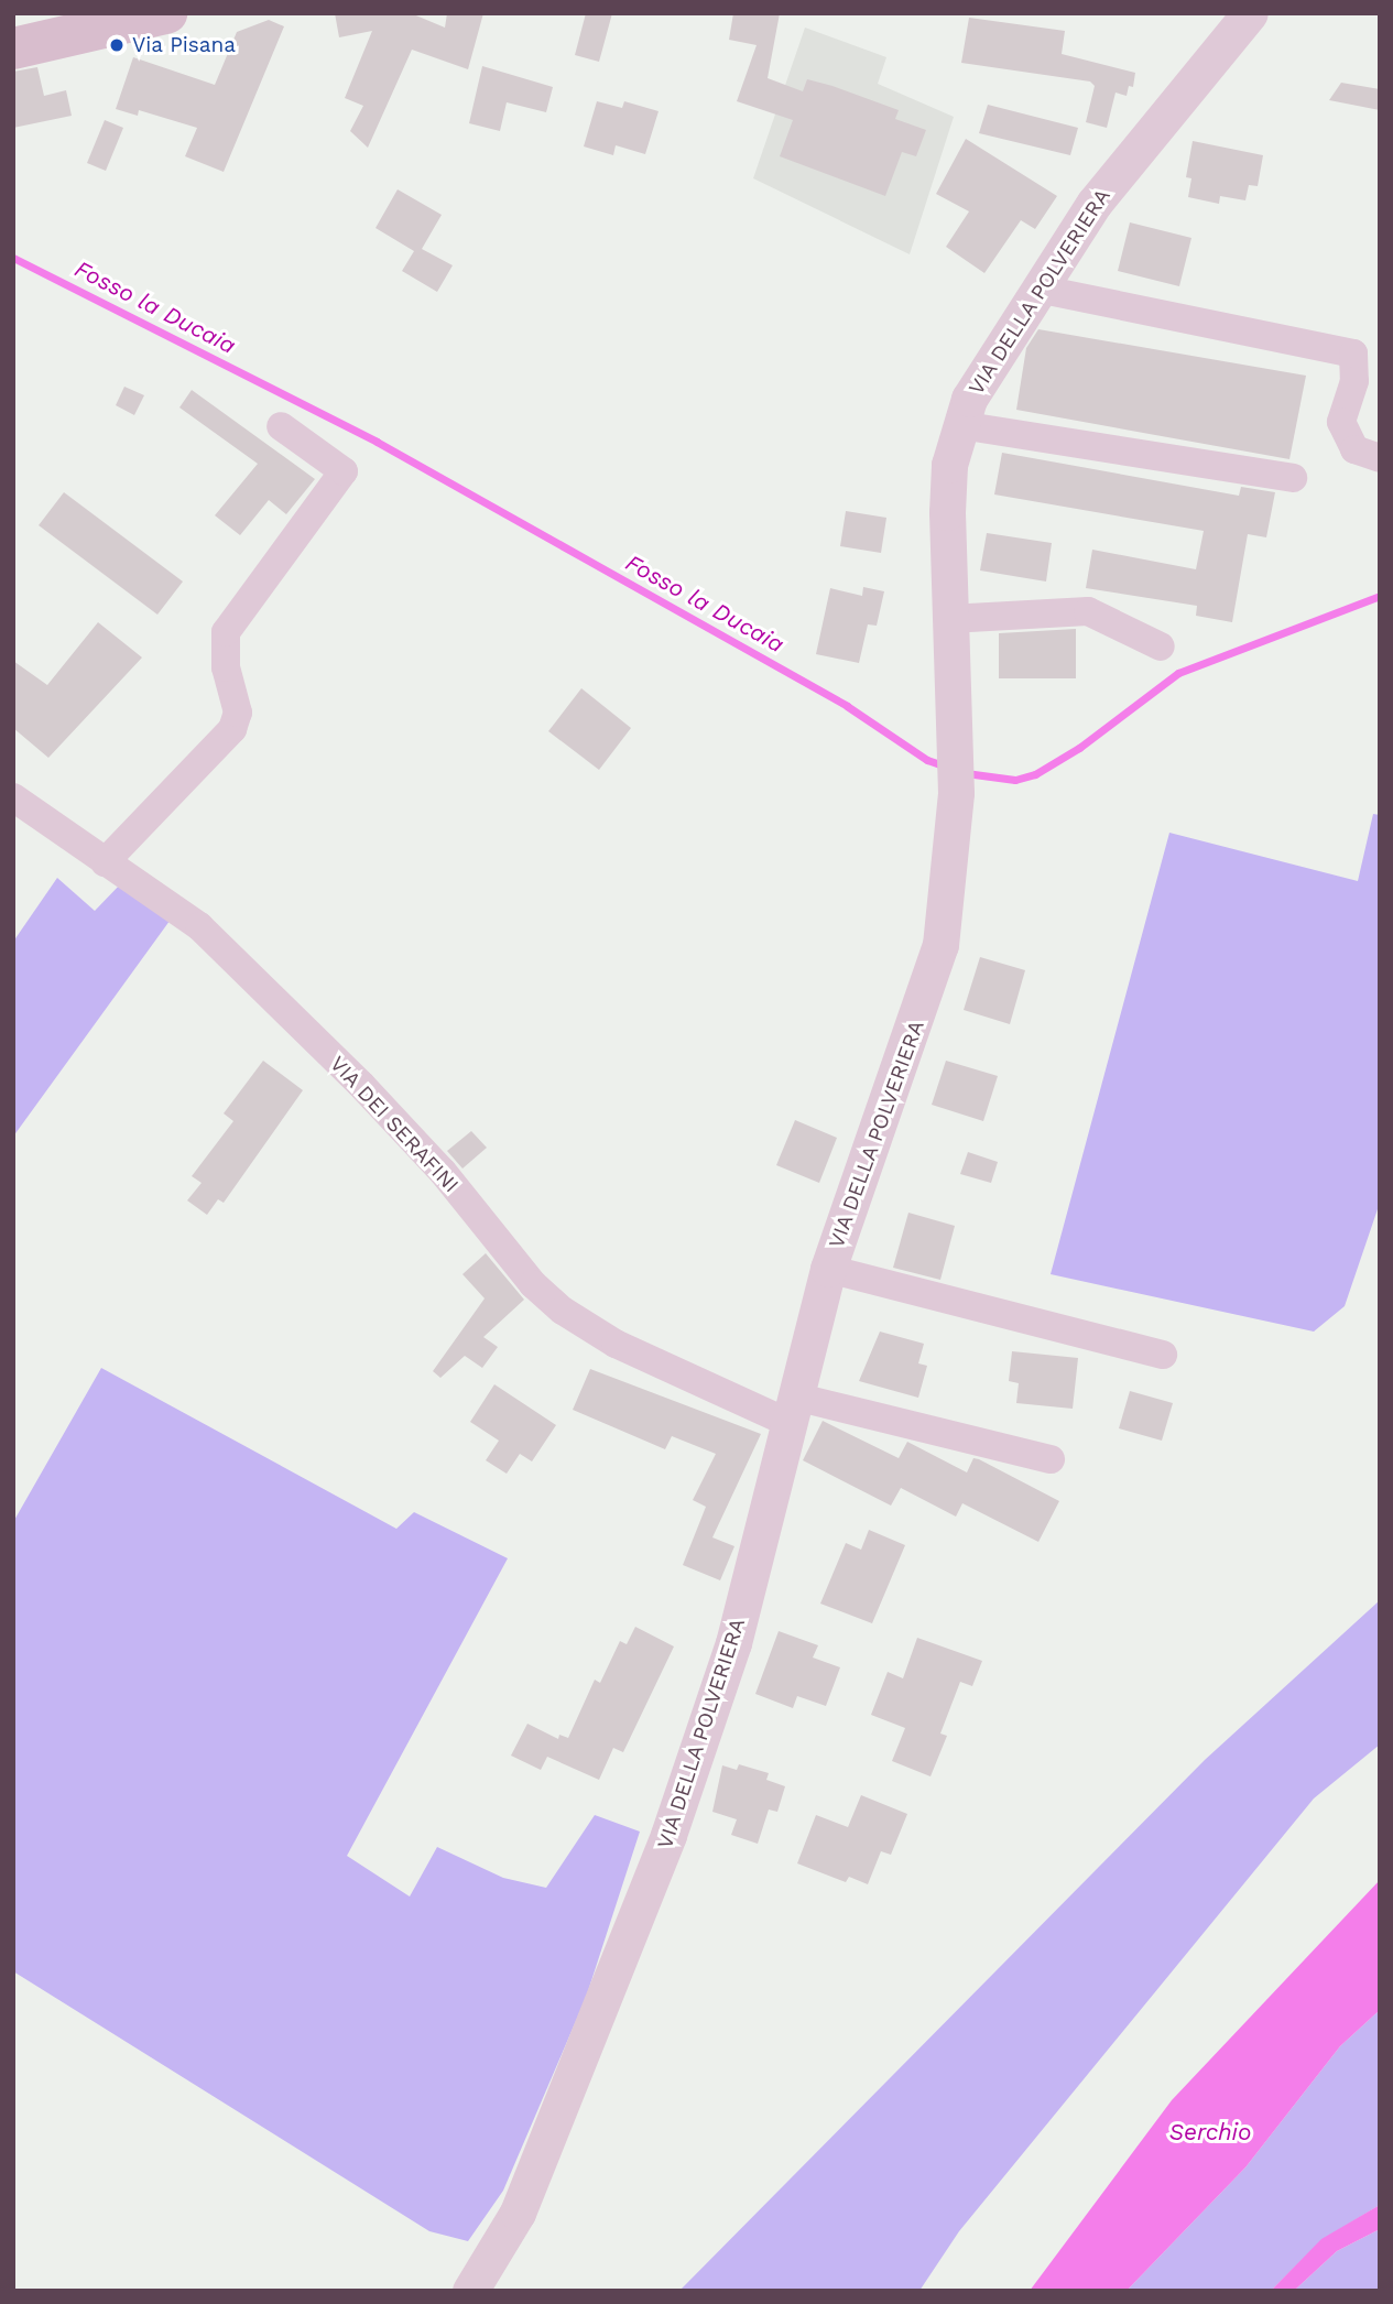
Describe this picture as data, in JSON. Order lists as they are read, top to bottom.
{
  "streets": {
    "street": ["VIA DELLA POLVERIERA", "VIA DEI SERAFINI"]
  },
  "crossings": [
    ["VIA DELLA POLVERIERA", "VIA DEI SERAFINI"]
  ],
  "water": ["Fosso la Ducaia", "Serchio"],
  "places": ["Via Pisana"]
}
